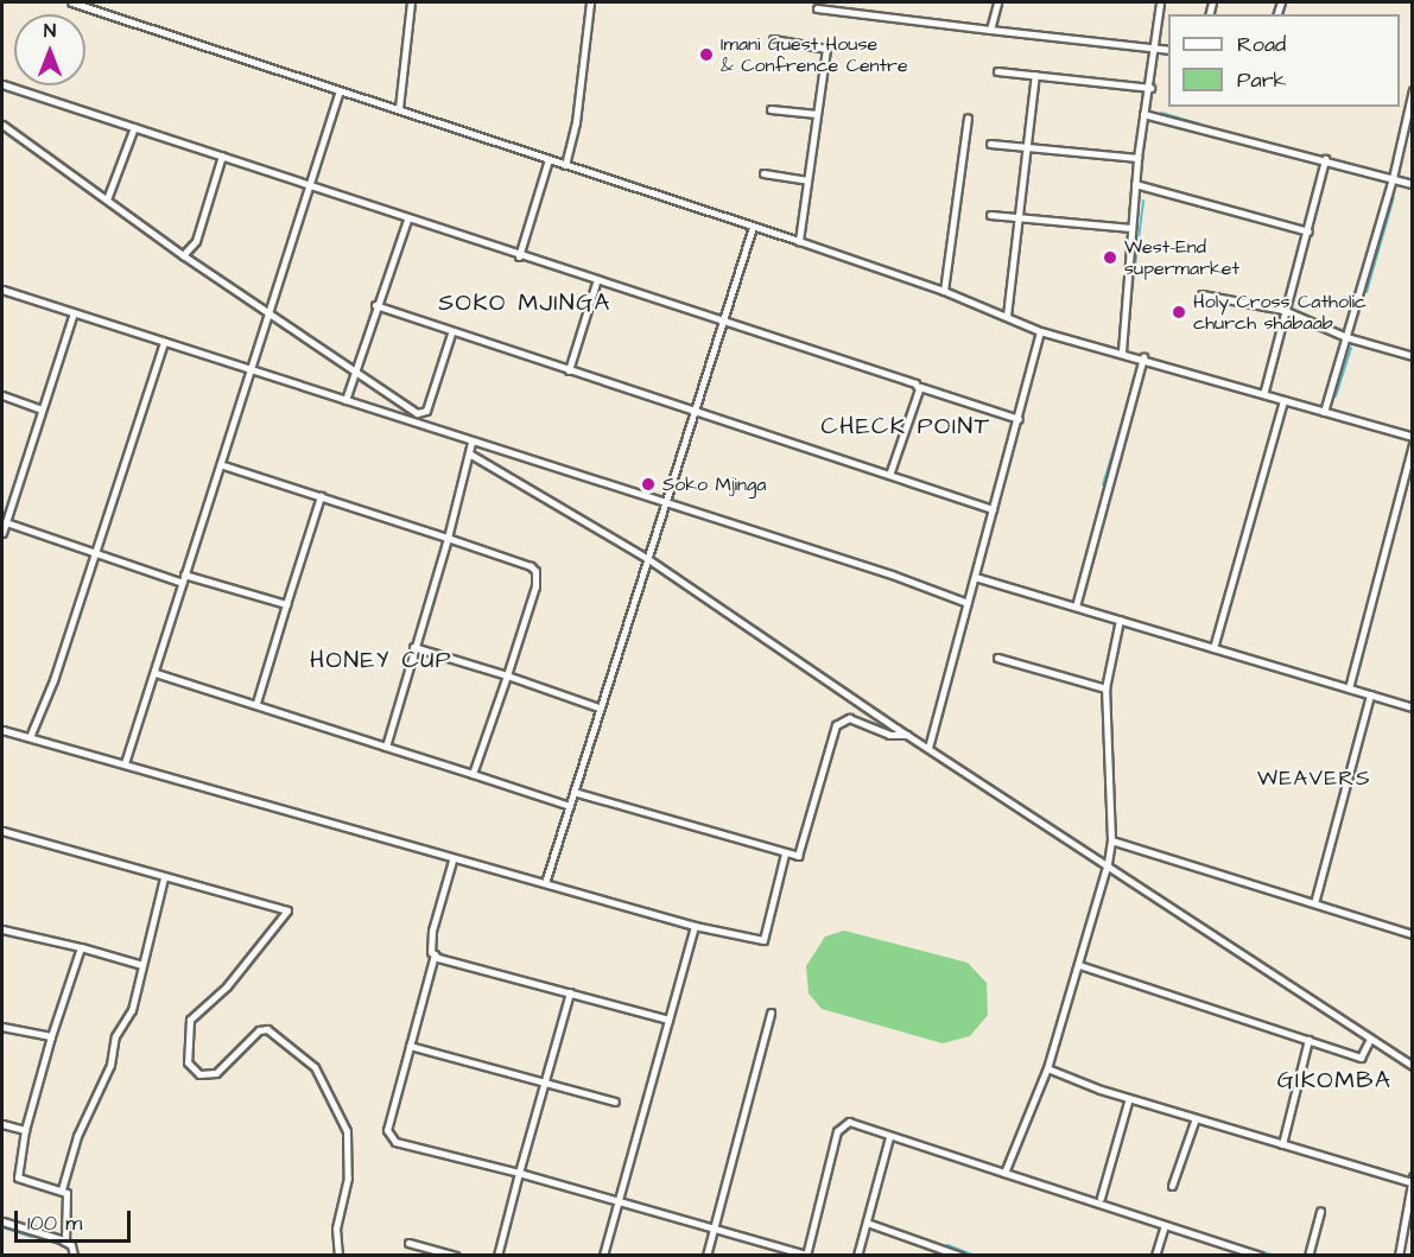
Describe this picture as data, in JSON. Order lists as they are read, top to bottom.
{
  "districts": [
    "SOKO MJINGA",
    "CHECK POINT",
    "HONEY CUP",
    "WEAVERS",
    "GIKOMBA"
  ],
  "places": [
    "Imani Guest House & Confrence Centre",
    "West-End supermarket",
    "Holy Cross Catholic church shabaab",
    "Soko Mjinga"
  ],
  "legend": ["Road", "Park"],
  "scale_bar": "100 m",
  "north": "top"
}
